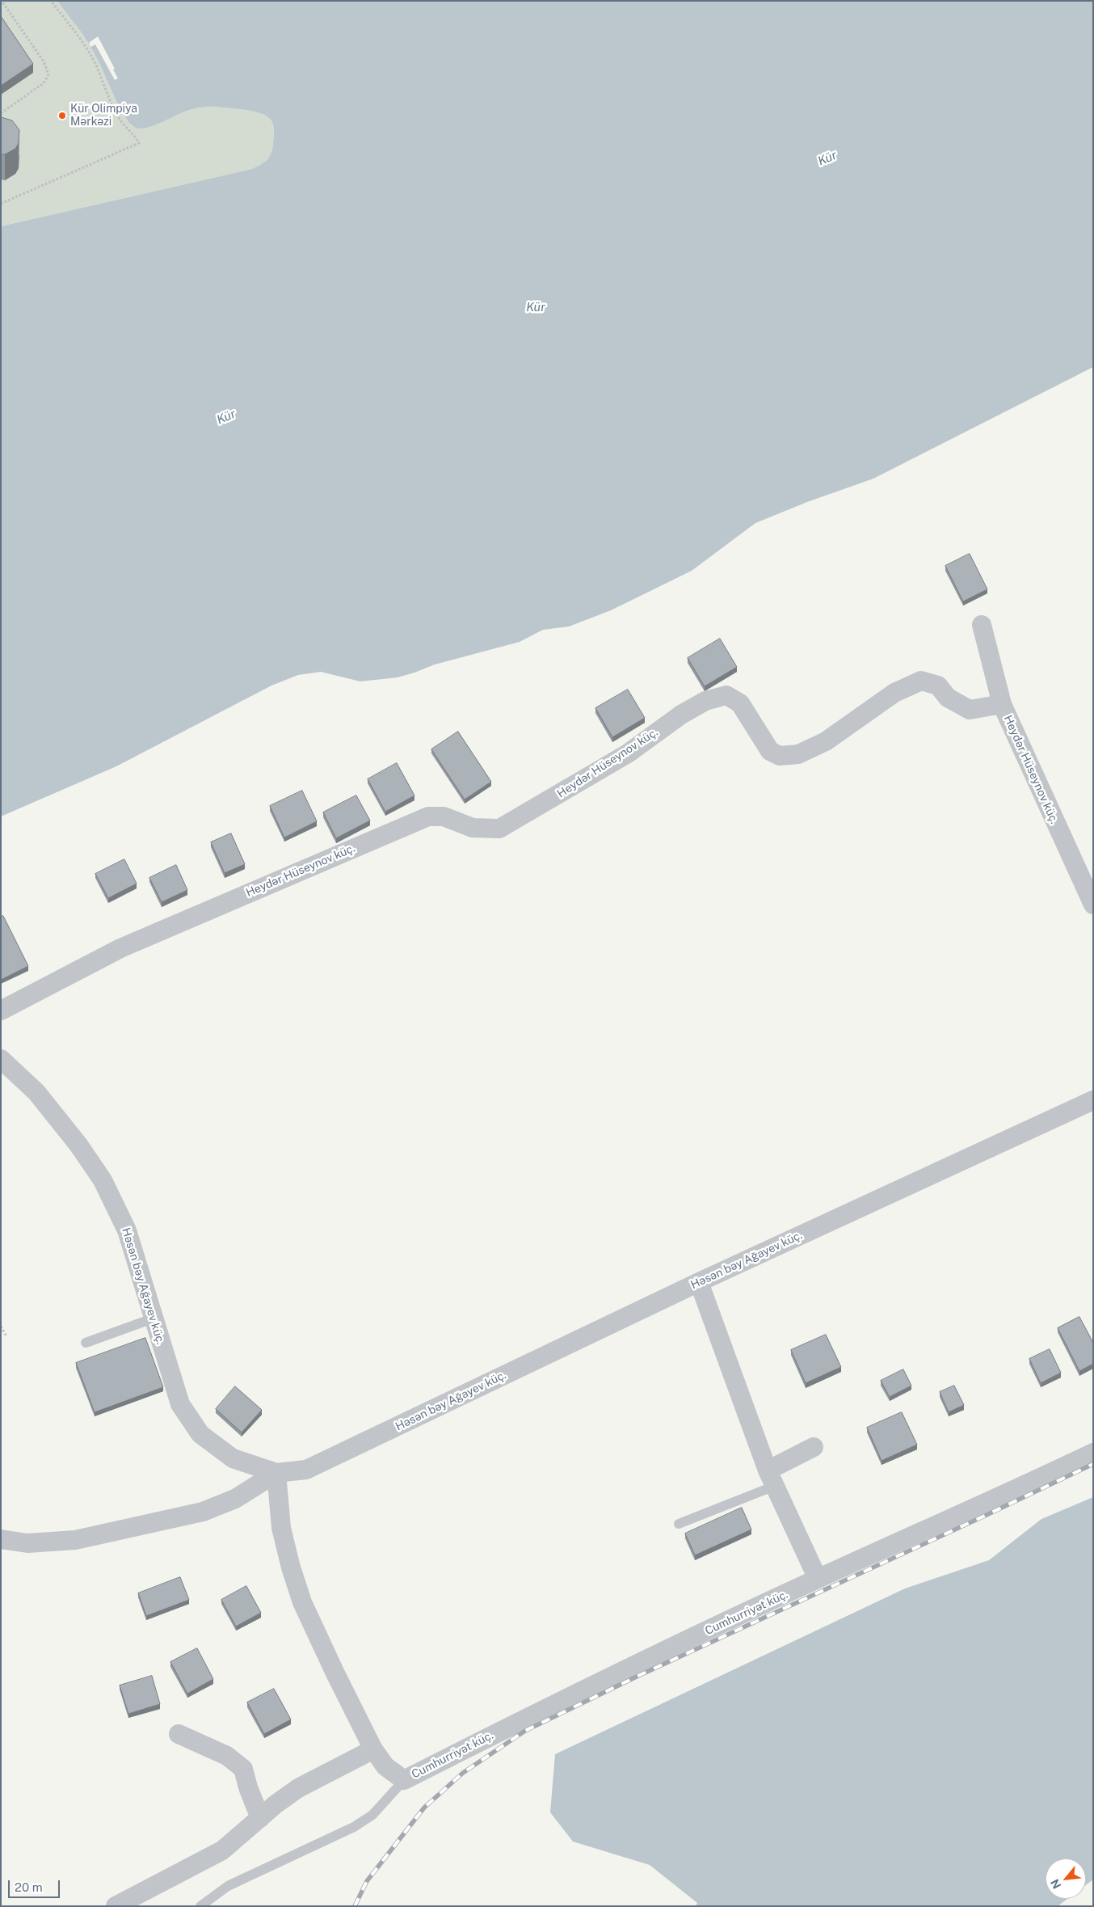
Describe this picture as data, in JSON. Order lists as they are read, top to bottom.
{
  "streets": {
    "street": ["Heydər Hüseynov küç.", "Həsən bəy Ağayev küç.", "Cumhurriyət küç."]
  },
  "water": ["Kür"],
  "places": ["Kür Olimpiya Mərkəzi"],
  "scale_bar": "20 m",
  "north": "bottom left"
}
